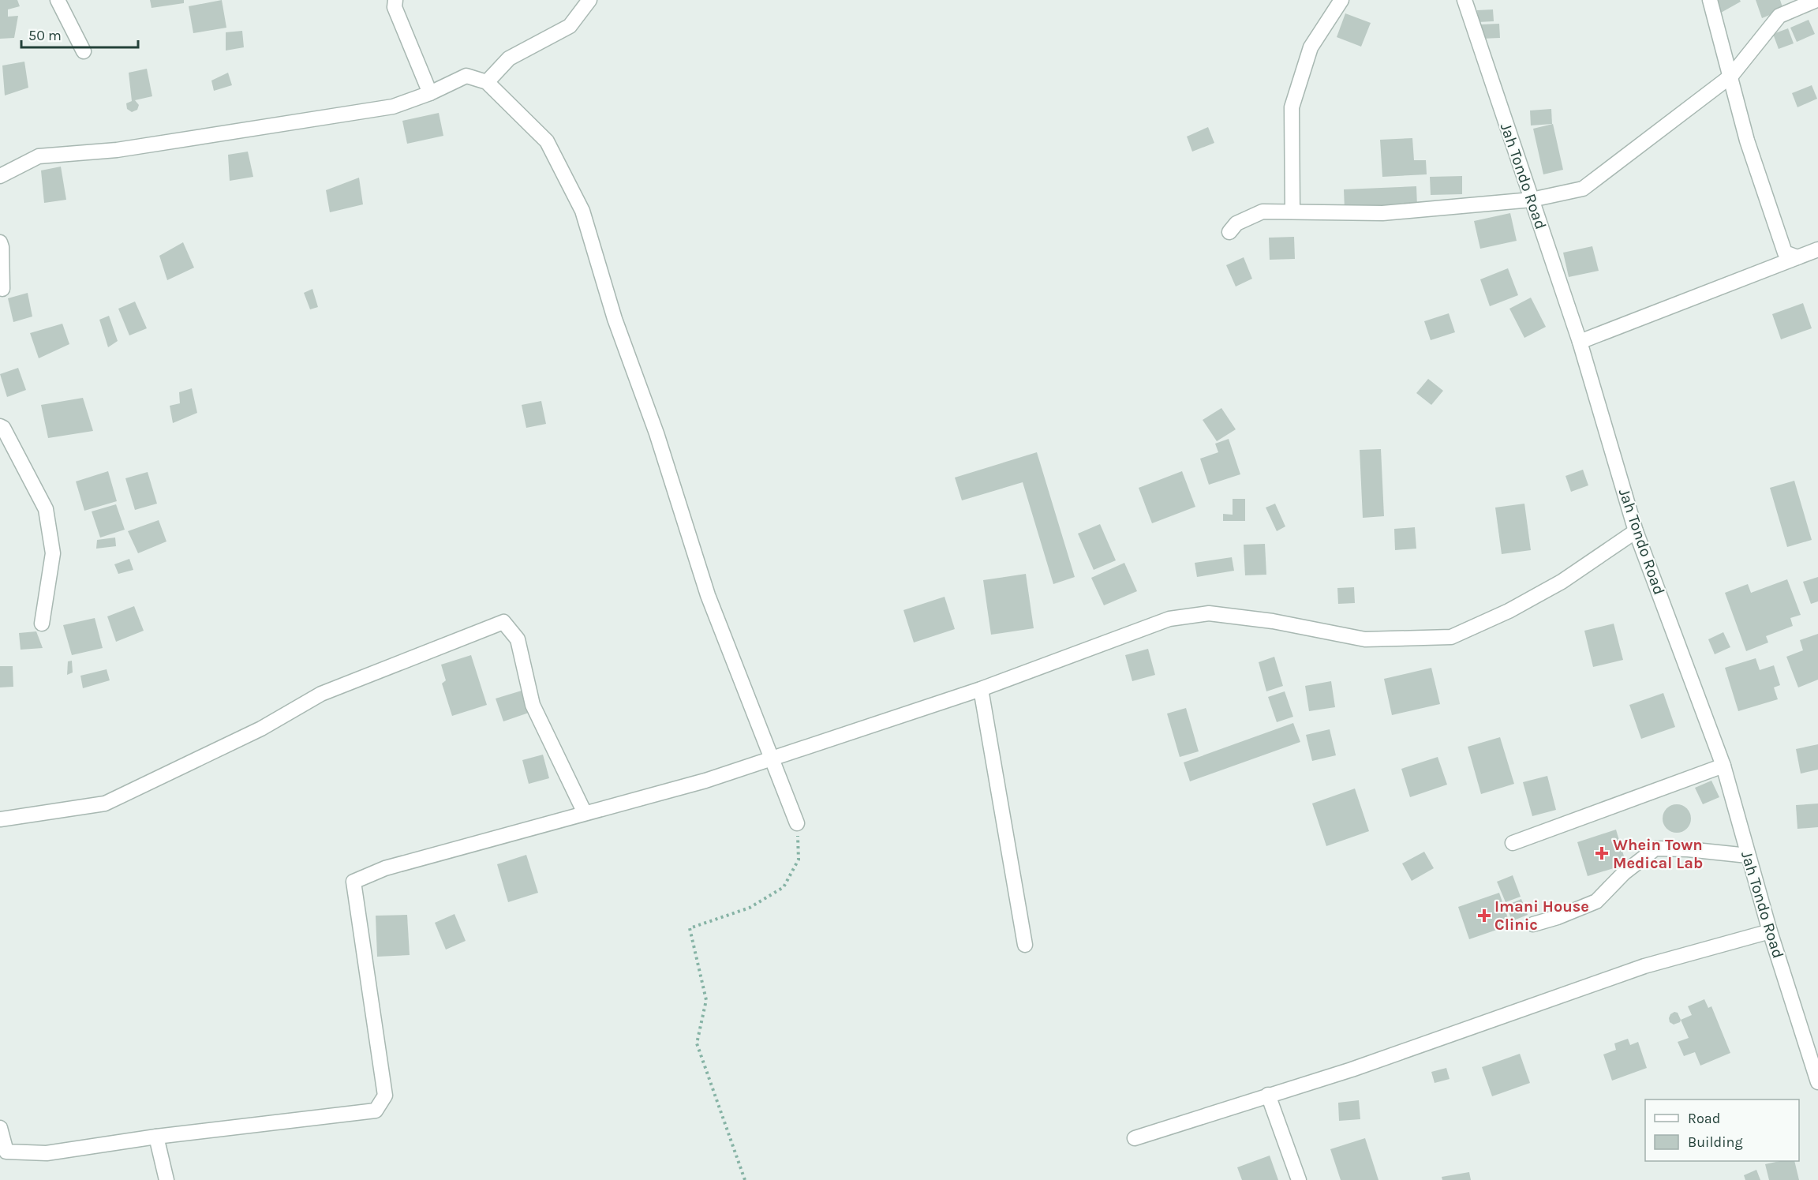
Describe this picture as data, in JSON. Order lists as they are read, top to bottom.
{
  "streets": {
    "street": ["Jah Tondo Road"]
  },
  "places": {
    "health": ["Whein Town Medical Lab", "Imani House Clinic"]
  },
  "legend": ["Road", "Building"],
  "scale_bar": "50 m"
}
